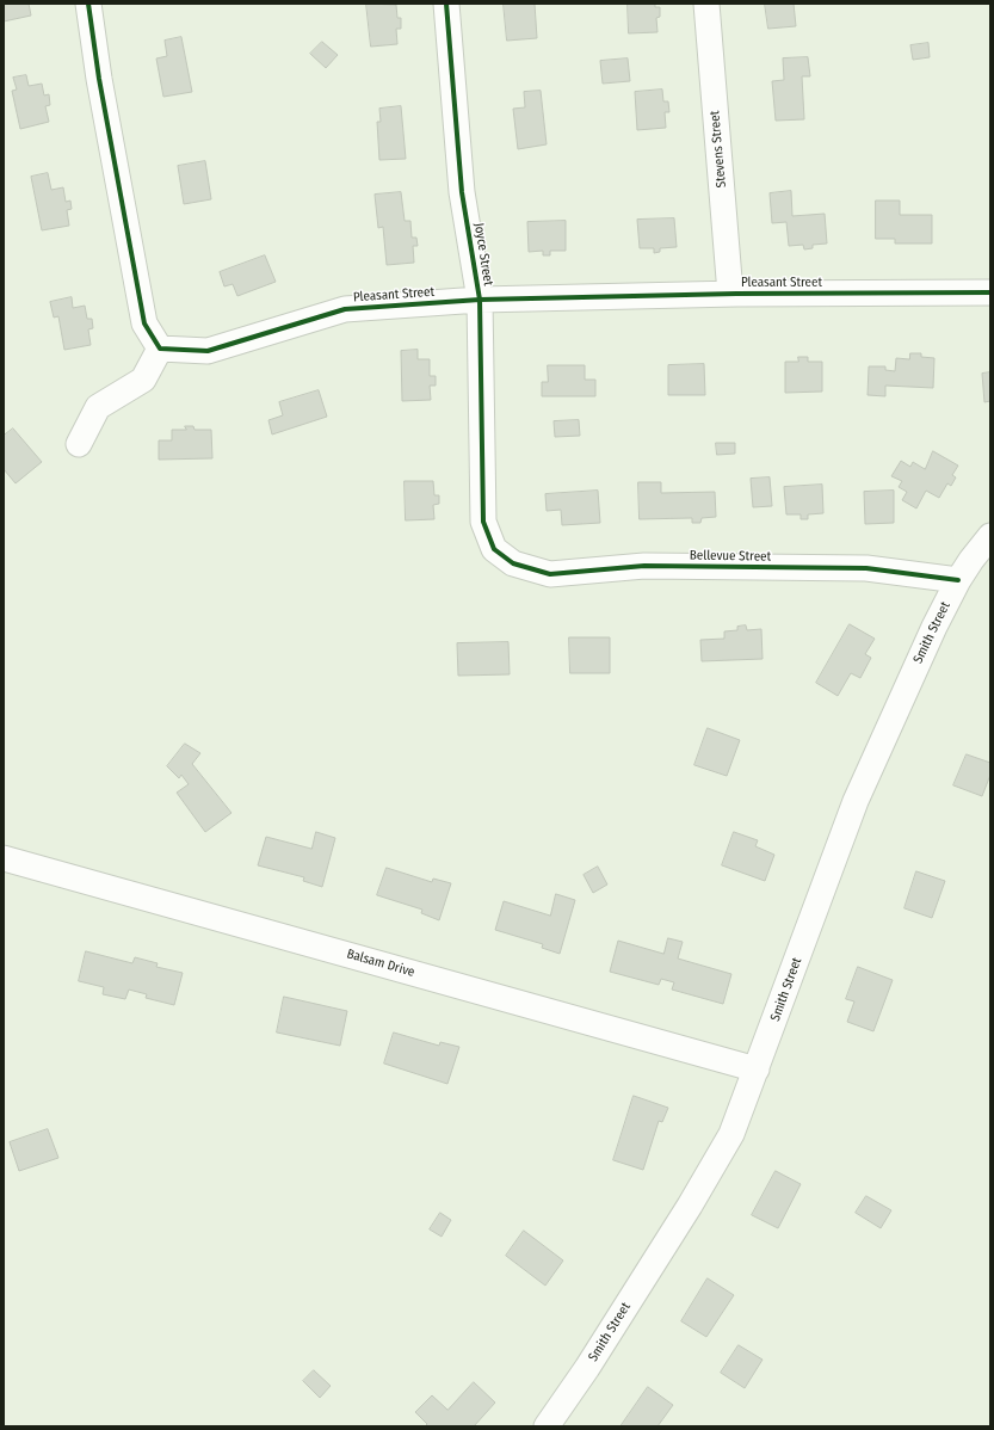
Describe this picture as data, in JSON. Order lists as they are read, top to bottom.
{
  "streets": {
    "street": [
      "Stevens Street",
      "Joyce Street",
      "Pleasant Street",
      "Bellevue Street",
      "Smith Street",
      "Balsam Drive"
    ]
  },
  "crossings": [
    ["Stevens Street", "Pleasant Street"],
    ["Joyce Street", "Pleasant Street"],
    ["Joyce Street", "Bellevue Street"],
    ["Bellevue Street", "Smith Street"],
    ["Smith Street", "Balsam Drive"]
  ]
}
